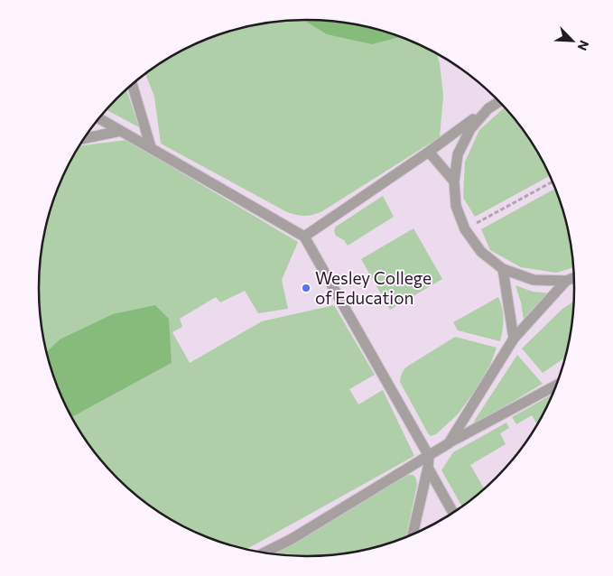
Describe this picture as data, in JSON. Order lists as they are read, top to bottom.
{
  "places": ["Wesley College of Education"],
  "north": "bottom right"
}
